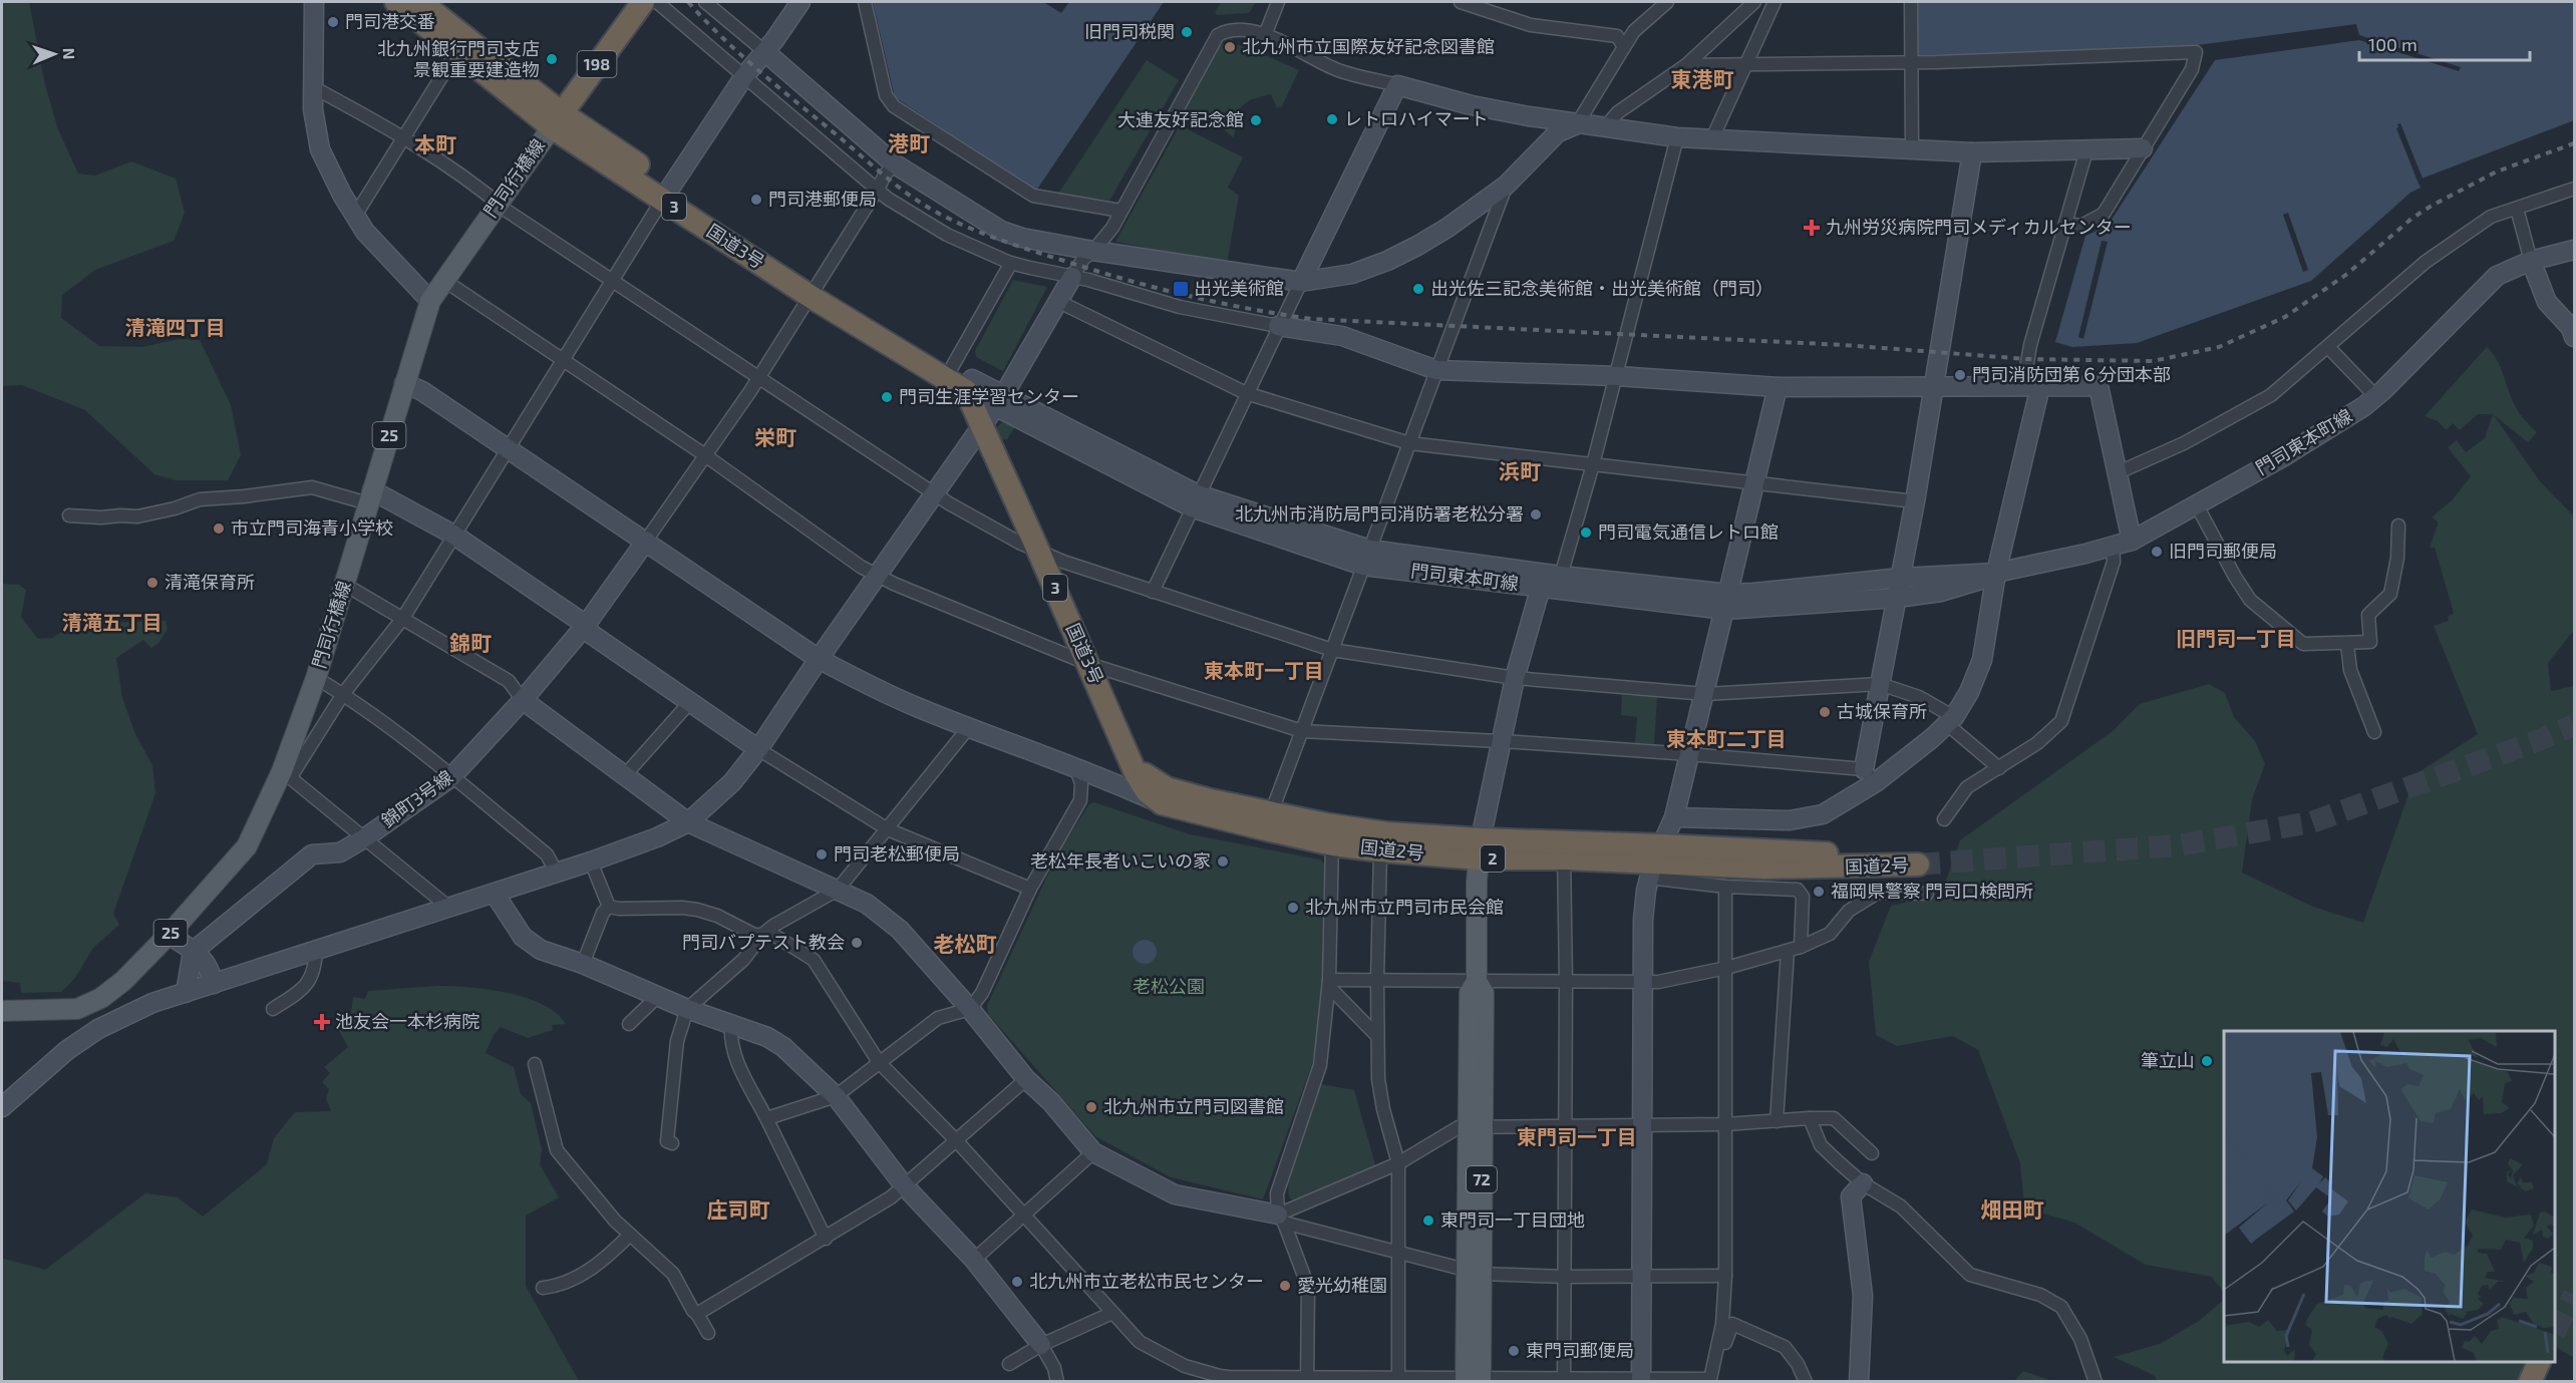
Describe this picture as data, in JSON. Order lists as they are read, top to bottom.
{
  "streets": {
    "highway": [
      "198",
      "3",
      "国道3号",
      "国道2号",
      "2"
    ],
    "main road": ["門司行橋線", "25", "72"],
    "street": ["門司東本町線", "錦町3号線"]
  },
  "crossings": [
    ["198", "門司行橋線"],
    ["198", "国道3号"],
    ["門司行橋線", "国道3号"],
    ["国道3号", "門司東本町線"],
    ["国道3号", "国道2号"],
    ["国道2号", "72"]
  ],
  "districts": [
    "東港町",
    "港町",
    "本町",
    "清滝四丁目",
    "栄町",
    "浜町",
    "清滝五丁目",
    "旧門司一丁目",
    "錦町",
    "東本町一丁目",
    "東本町二丁目",
    "老松町",
    "東門司一丁目",
    "庄司町",
    "畑田町"
  ],
  "parks": ["老松公園"],
  "places": {
    "other": [
      "門司港交番",
      "旧門司税関",
      "北九州市立国際友好記念図書館",
      "北九州銀行門司支店 景観重要建造物",
      "レトロハイマート",
      "大連友好記念館",
      "門司港郵便局",
      "出光佐三記念美術館・出光美術館（門司）",
      "門司消防団第６分団本部",
      "門司生涯学習センター",
      "北九州市消防局門司消防署老松分署",
      "市立門司海青小学校",
      "門司電気通信レトロ館",
      "旧門司郵便局",
      "清滝保育所",
      "古城保育所",
      "門司老松郵便局",
      "老松年長者いこいの家",
      "福岡県警察 門司口検問所",
      "北九州市立門司市民会館",
      "門司バプテスト教会",
      "筆立山",
      "北九州市立門司図書館",
      "東門司一丁目団地",
      "北九州市立老松市民センター",
      "愛光幼稚園",
      "東門司郵便局"
    ],
    "health": ["九州労災病院門司メディカルセンター", "池友会一本杉病院"],
    "transit": ["出光美術館"]
  },
  "scale_bar": "100 m",
  "north": "right"
}
